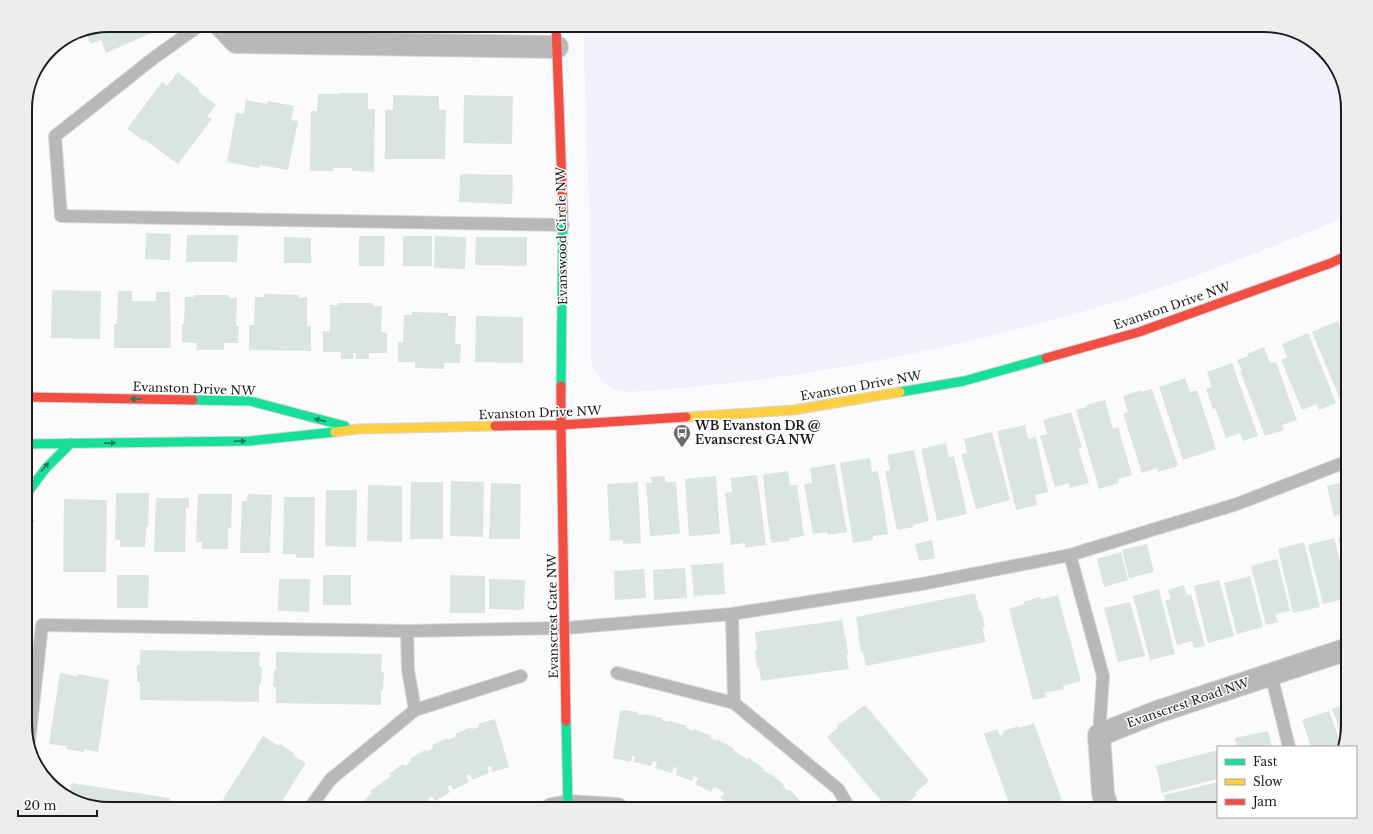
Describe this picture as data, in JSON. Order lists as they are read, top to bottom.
{
  "streets": {
    "street": [
      "Evanswood Circle NW",
      "Evanston Drive NW",
      "Evanscrest Gate NW",
      "Evanscrest Road NW"
    ]
  },
  "crossings": [
    ["Evanswood Circle NW", "Evanston Drive NW"],
    ["Evanswood Circle NW", "Evanscrest Gate NW"],
    ["Evanston Drive NW", "Evanscrest Gate NW"]
  ],
  "places": {
    "bus stop": ["WB Evanston DR @ Evanscrest GA NW"]
  },
  "legend": ["Fast", "Slow", "Jam"],
  "scale_bar": "20 m"
}
